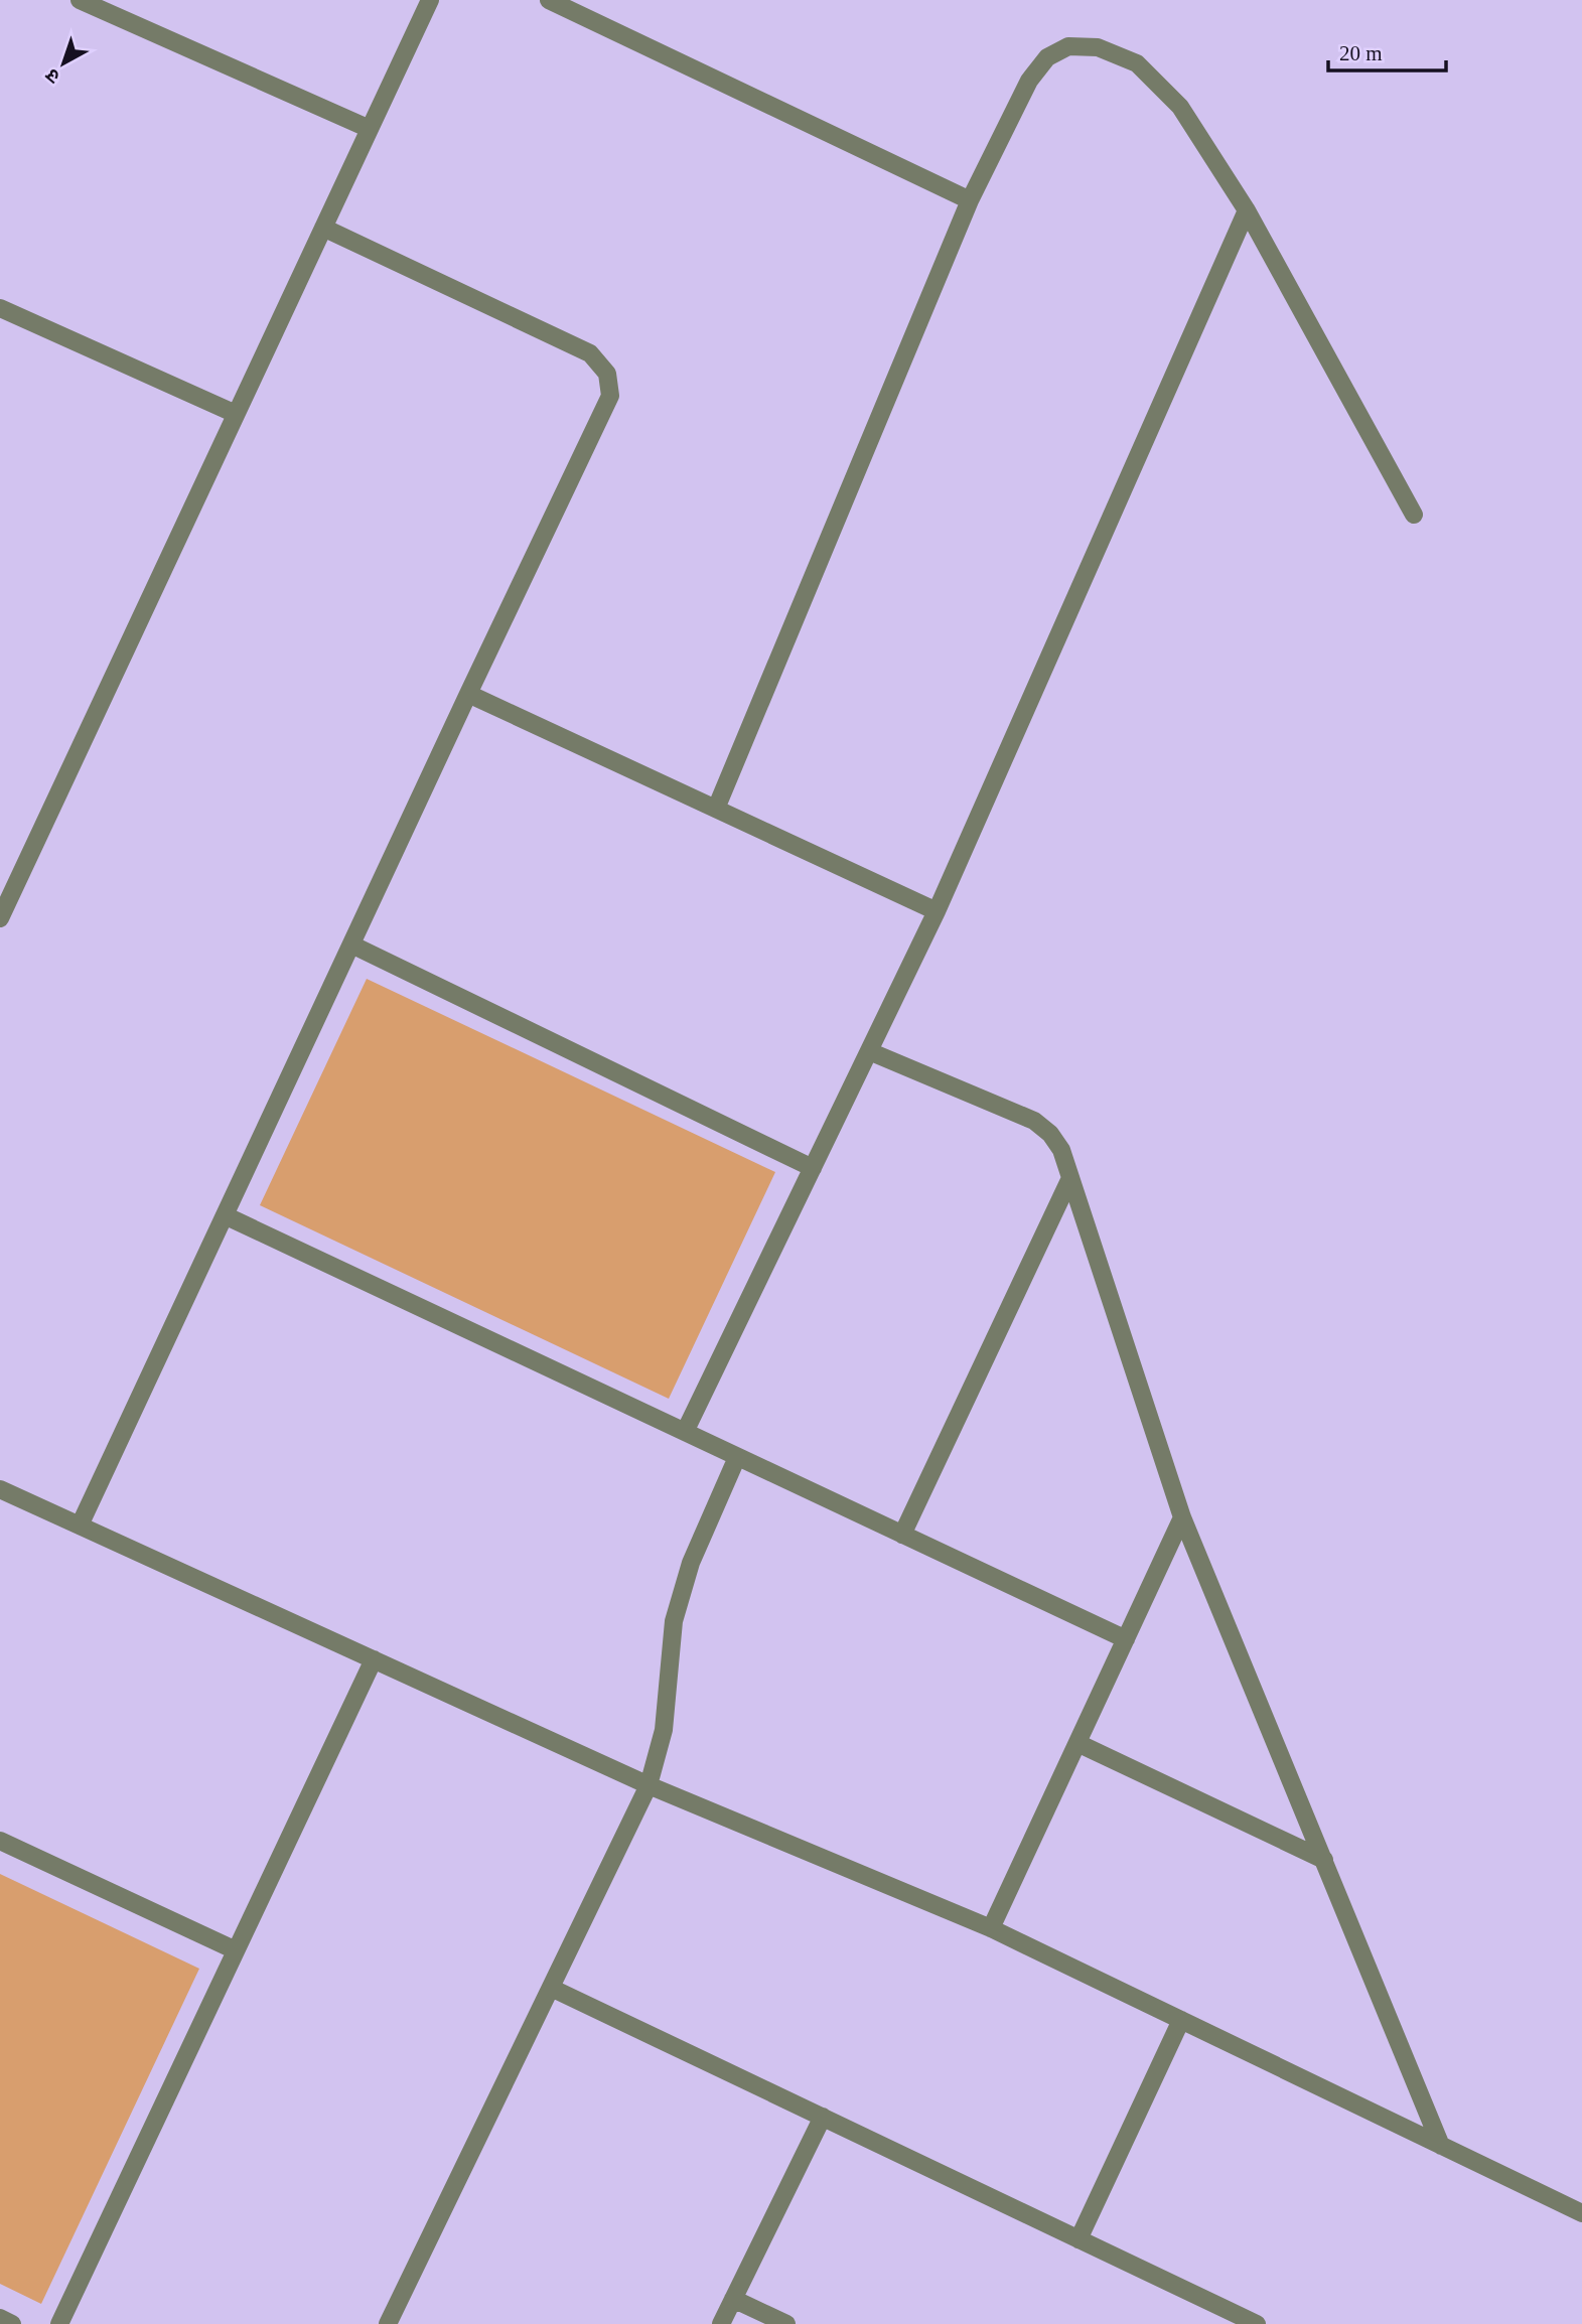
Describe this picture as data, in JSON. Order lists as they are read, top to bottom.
{
  "scale_bar": "20 m",
  "north": "bottom left"
}
